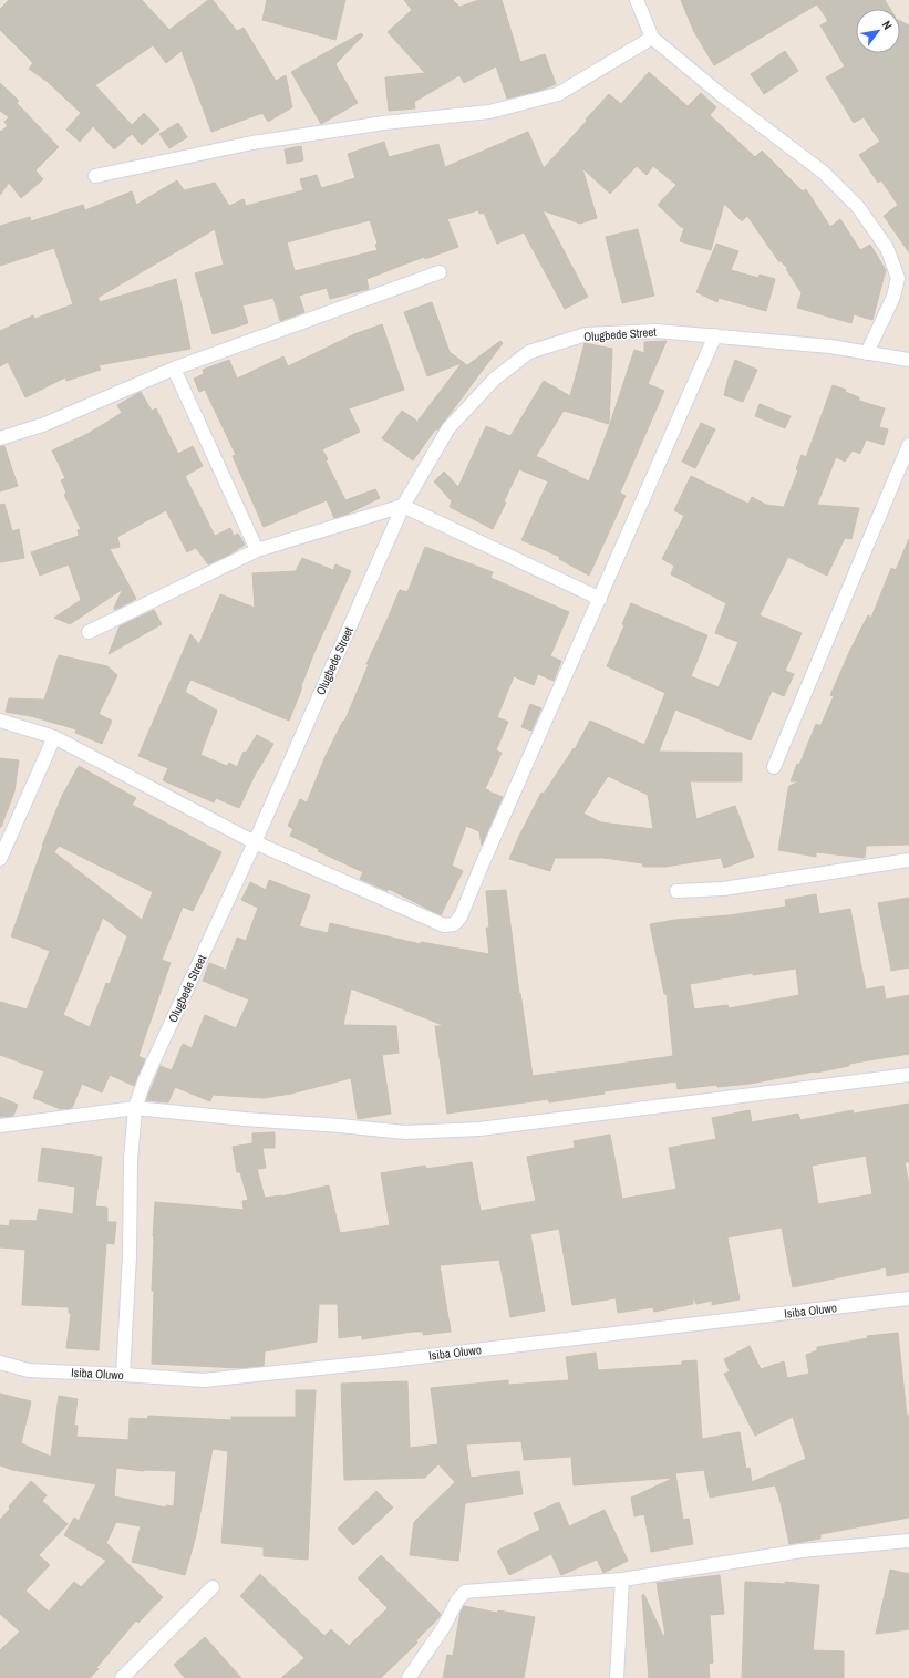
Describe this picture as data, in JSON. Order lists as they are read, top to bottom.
{
  "streets": {
    "street": ["Olugbede Street", "Isiba Oluwo"]
  },
  "crossings": [
    ["Olugbede Street", "Isiba Oluwo"]
  ],
  "north": "top right"
}
